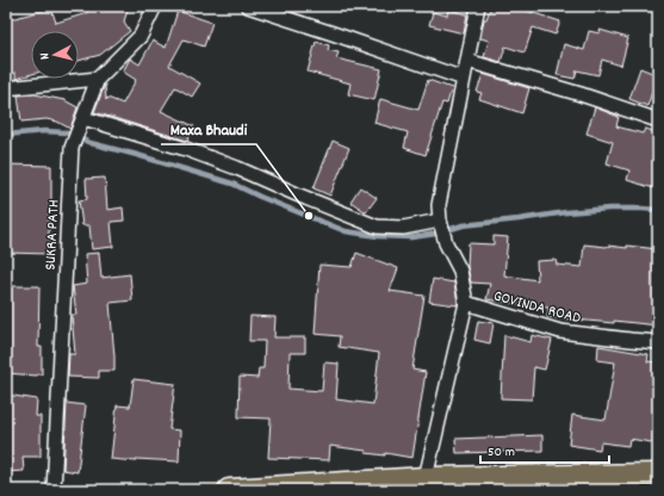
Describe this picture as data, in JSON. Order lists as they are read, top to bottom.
{
  "streets": {
    "street": ["SUKRA PATH", "GOVINDA ROAD"]
  },
  "places": ["Maxa Bhaudi"],
  "scale_bar": "50 m",
  "north": "left"
}
